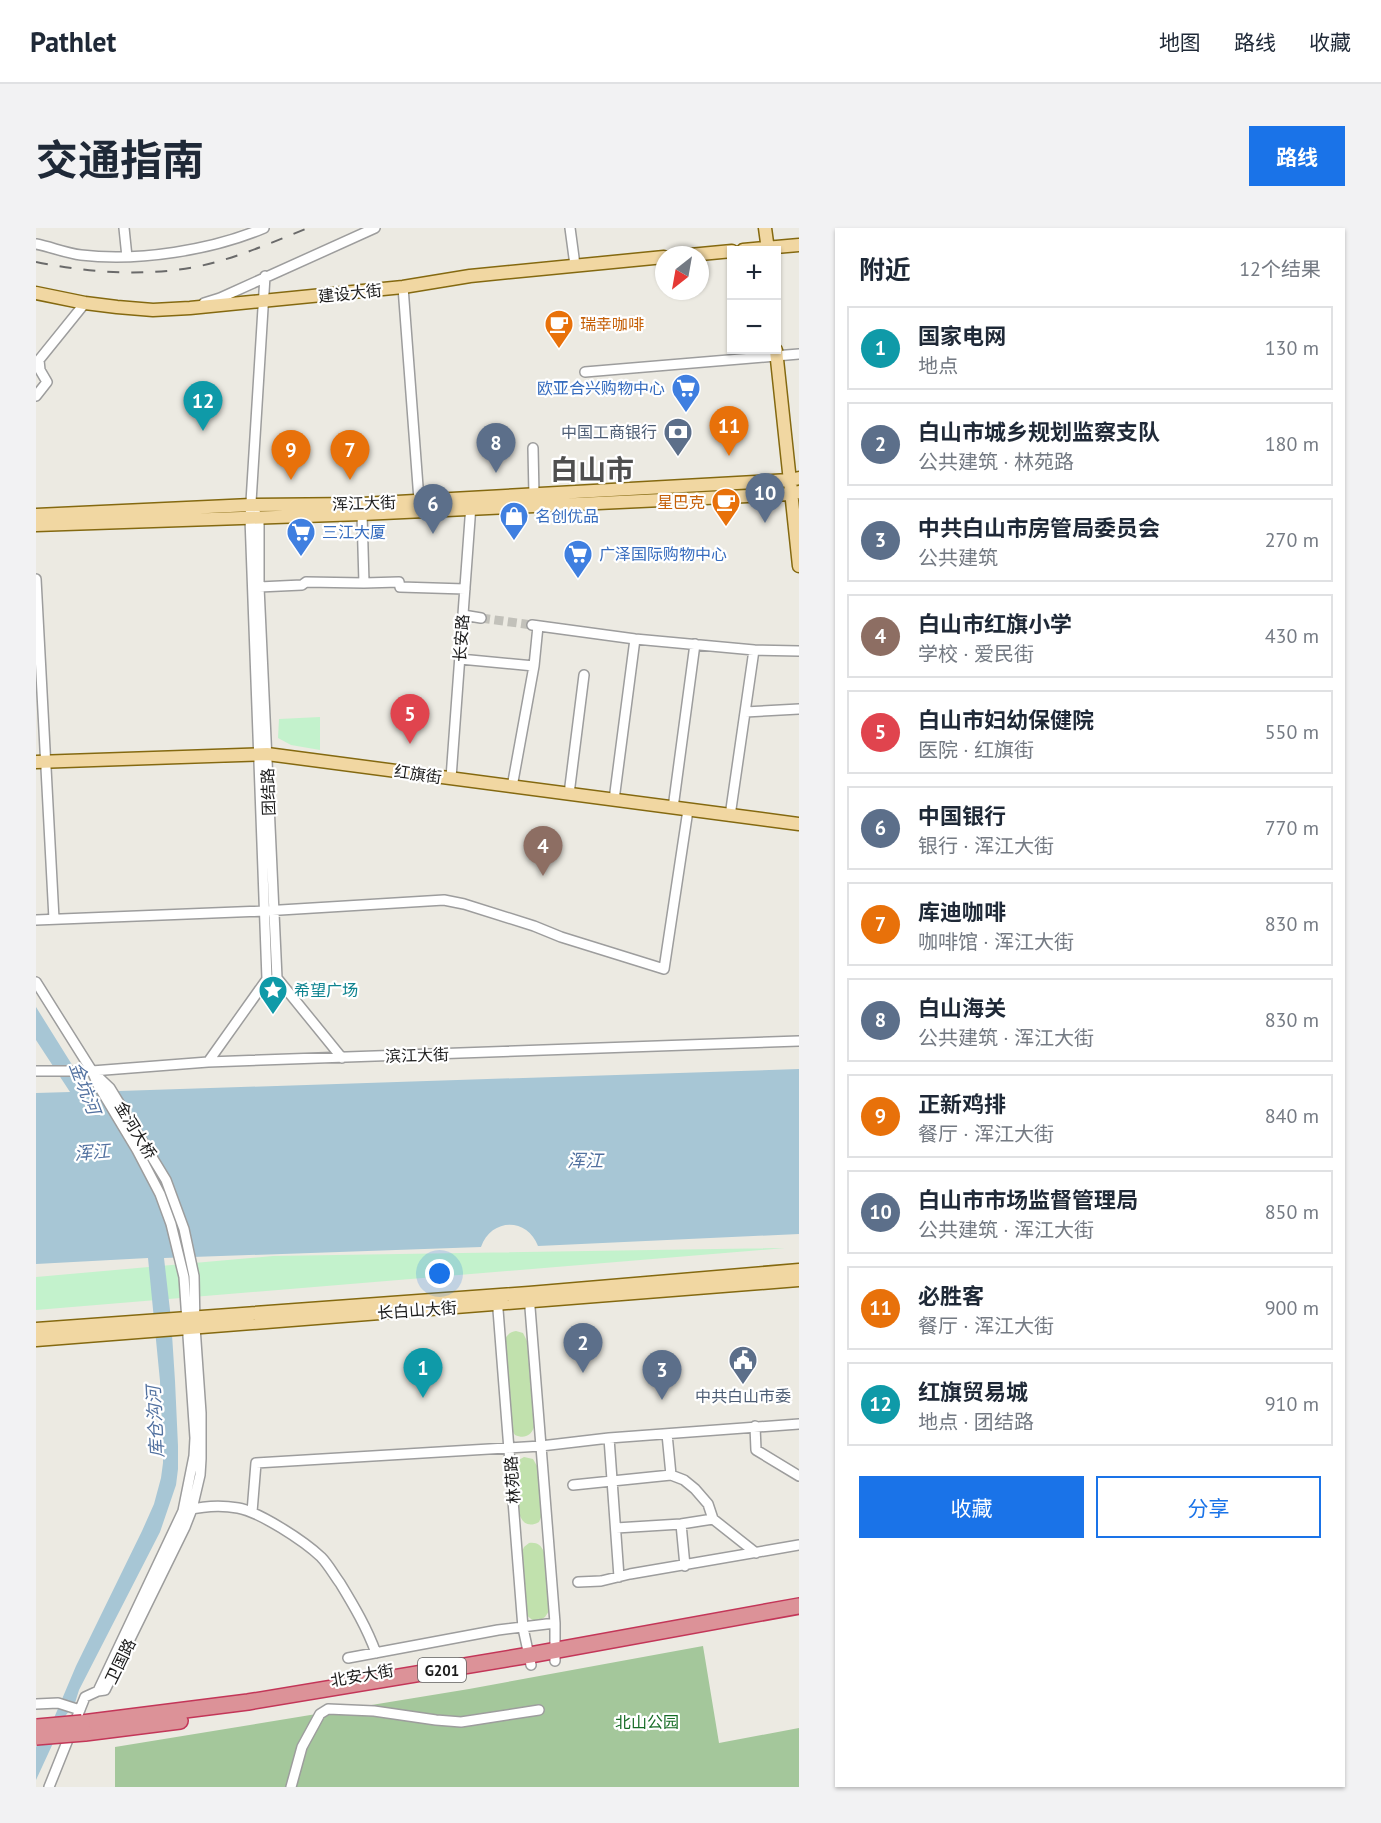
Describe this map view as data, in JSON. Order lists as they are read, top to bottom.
{
  "streets": {
    "highway": ["G201", "北安大街"],
    "main road": [
      "建设大街",
      "浑江大街",
      "红旗街",
      "长白山大街"
    ],
    "street": [
      "长安路",
      "团结路",
      "滨江大街",
      "金河大桥",
      "林苑路",
      "卫国路"
    ]
  },
  "crossings": [
    ["建设大街", "团结路"],
    ["浑江大街", "长安路"],
    ["浑江大街", "团结路"],
    ["长安路", "红旗街"],
    ["红旗街", "团结路"],
    ["滨江大街", "金河大桥"],
    ["金河大桥", "卫国路"],
    ["长白山大街", "林苑路"],
    ["长白山大街", "卫国路"],
    ["林苑路", "北安大街"],
    ["卫国路", "北安大街"]
  ],
  "districts": ["白山市"],
  "water": ["金坑河", "浑江", "库仓沟河"],
  "parks": ["北山公园"],
  "places": {
    "cafe": ["瑞幸咖啡", "星巴克"],
    "supermarket": ["欧亚合兴购物中心", "三江大厦", "广泽国际购物中心"],
    "bank": ["中国工商银行"],
    "shop": ["名创优品"],
    "place": ["希望广场"],
    "public building": ["中共白山市委"]
  },
  "north": "bottom left",
  "page": {
    "header": "Pathlet",
    "nav": ["地图", "路线", "收藏"],
    "title": "交通指南",
    "buttons": [
      "路线",
      ["收藏", "分享"]
    ],
    "heading": ["附近", "12个结果"],
    "map_buttons": ["+", "−"],
    "list": [
      {
        "mark": "1",
        "name": "国家电网",
        "note": "地点",
        "value": "130 m"
      },
      {
        "mark": "2",
        "name": "白山市城乡规划监察支队",
        "note": "公共建筑 · 林苑路",
        "value": "180 m"
      },
      {
        "mark": "3",
        "name": "中共白山市房管局委员会",
        "note": "公共建筑",
        "value": "270 m"
      },
      {
        "mark": "4",
        "name": "白山市红旗小学",
        "note": "学校 · 爱民街",
        "value": "430 m"
      },
      {
        "mark": "5",
        "name": "白山市妇幼保健院",
        "note": "医院 · 红旗街",
        "value": "550 m"
      },
      {
        "mark": "6",
        "name": "中国银行",
        "note": "银行 · 浑江大街",
        "value": "770 m"
      },
      {
        "mark": "7",
        "name": "库迪咖啡",
        "note": "咖啡馆 · 浑江大街",
        "value": "830 m"
      },
      {
        "mark": "8",
        "name": "白山海关",
        "note": "公共建筑 · 浑江大街",
        "value": "830 m"
      },
      {
        "mark": "9",
        "name": "正新鸡排",
        "note": "餐厅 · 浑江大街",
        "value": "840 m"
      },
      {
        "mark": "10",
        "name": "白山市市场监督管理局",
        "note": "公共建筑 · 浑江大街",
        "value": "850 m"
      },
      {
        "mark": "11",
        "name": "必胜客",
        "note": "餐厅 · 浑江大街",
        "value": "900 m"
      },
      {
        "mark": "12",
        "name": "红旗贸易城",
        "note": "地点 · 团结路",
        "value": "910 m"
      }
    ],
    "pins": [
      "12",
      "11",
      "8",
      "7",
      "9",
      "10",
      "6",
      "5",
      "4",
      "2",
      "1",
      "3"
    ]
  }
}
